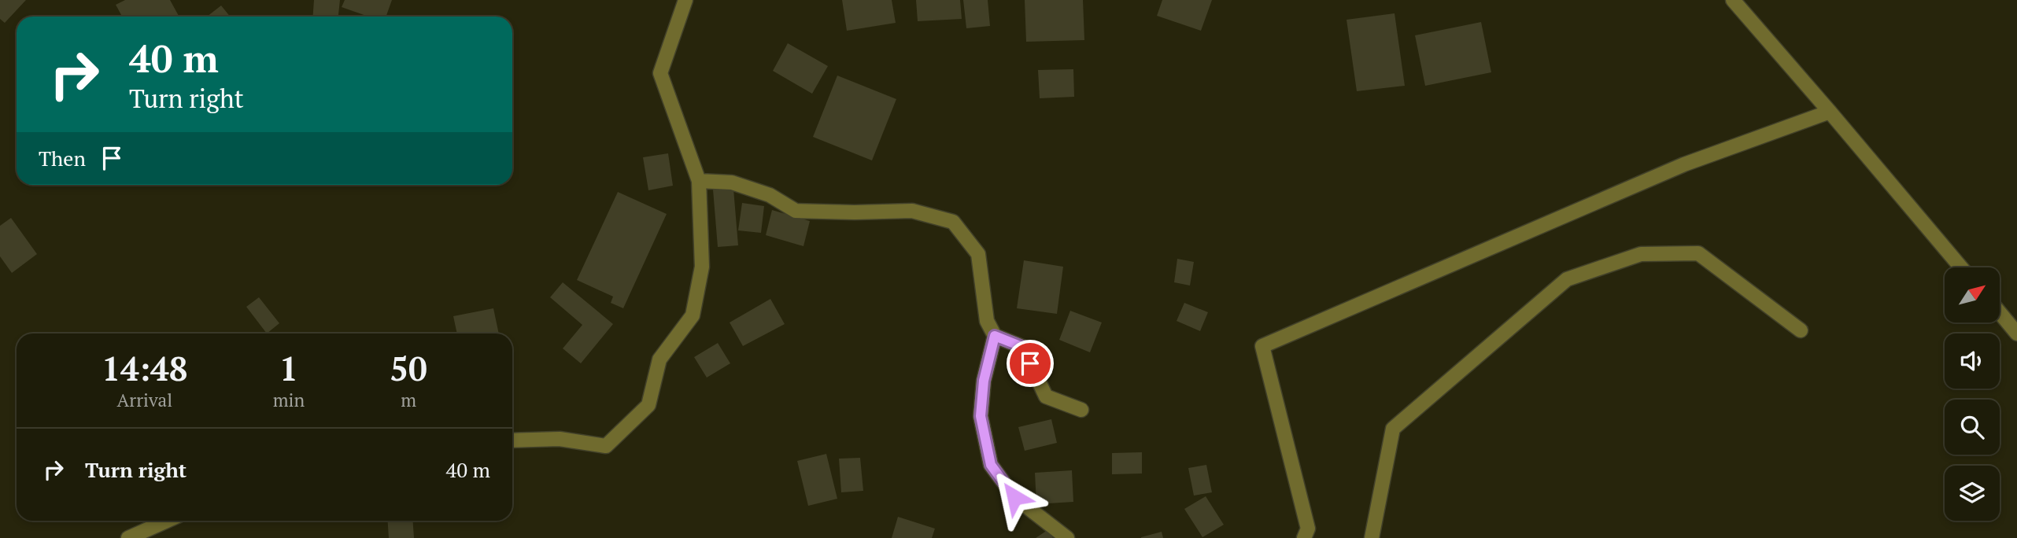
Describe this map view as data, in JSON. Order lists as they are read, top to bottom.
{
  "north": "top right",
  "page": {
    "turn": ["40 m", "Turn right"],
    "then": "Then",
    "eta": [
      "14:48",
      "Arrival",
      "1",
      "min",
      "50",
      "m"
    ],
    "list": [
      {
        "name": "Turn right",
        "value": "40 m"
      }
    ]
  }
}
